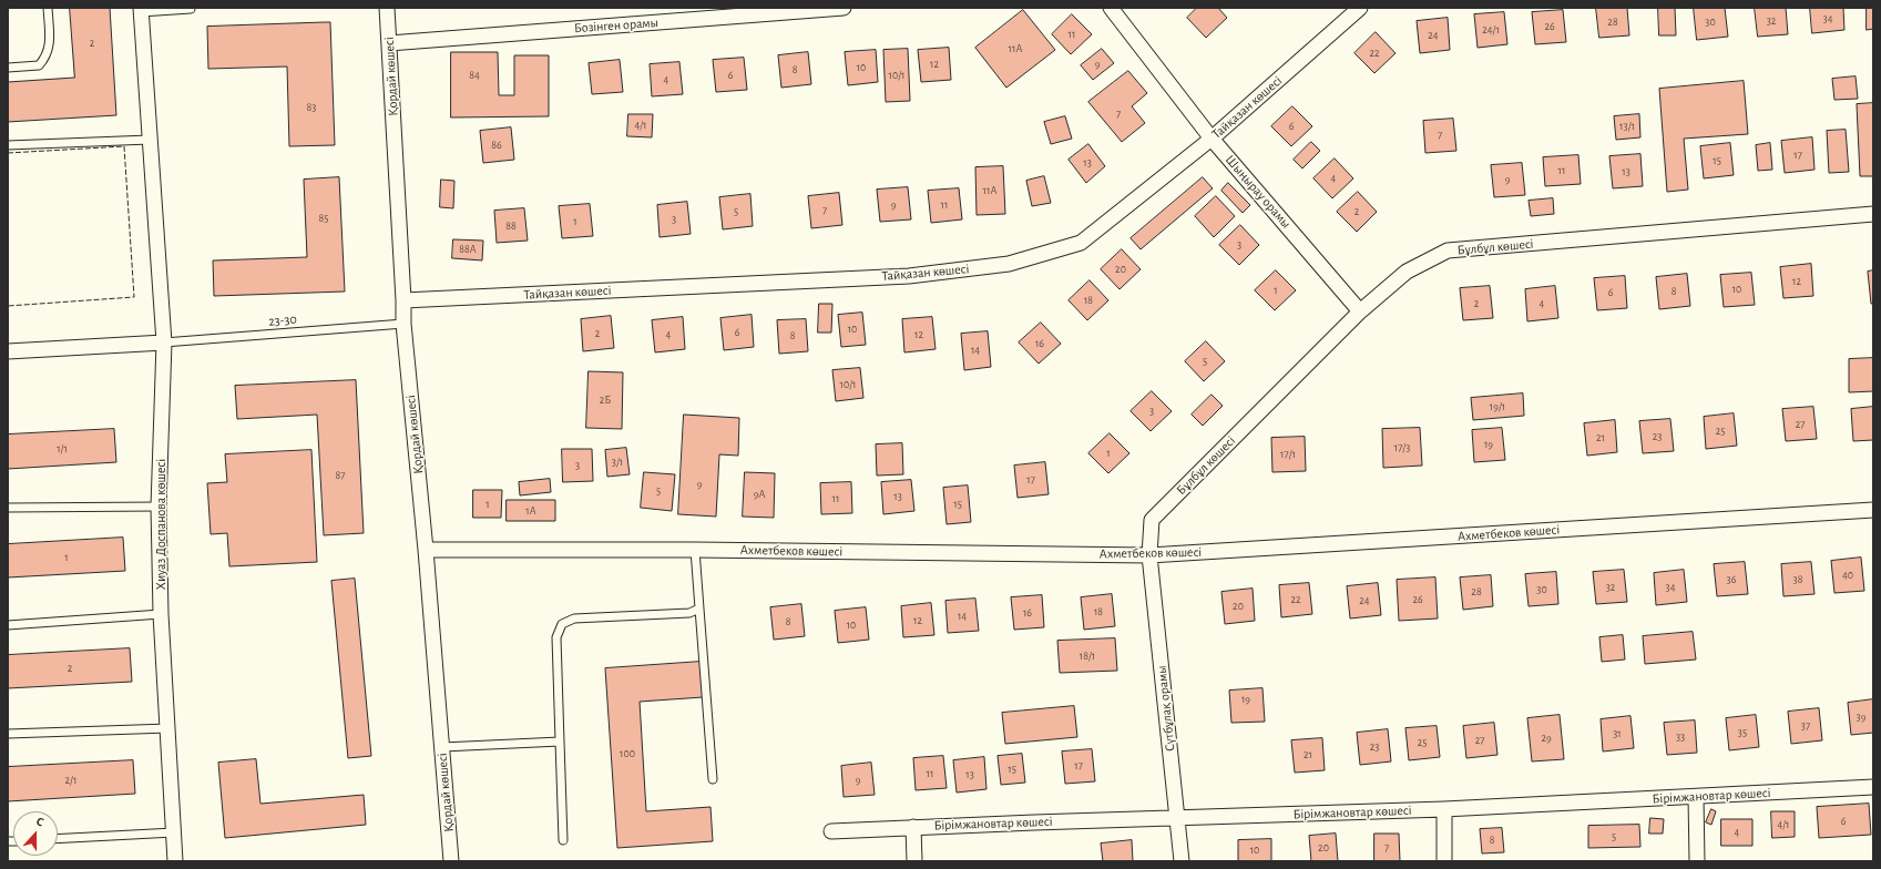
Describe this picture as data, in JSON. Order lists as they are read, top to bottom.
{
  "streets": {
    "street": [
      "Бозінген орамы",
      "Қордай көшесі",
      "Тайқазан көшесі",
      "Шыңырау орамы",
      "Бұлбұл көшесі",
      "Хиуаз Доспанова көшесі",
      "Ахметбеков көшесі",
      "Cүтбұлақ орамы",
      "Бірімжановтар көшесі"
    ],
    "lane": ["23-30"]
  },
  "crossings": [
    ["Бозінген орамы", "Қордай көшесі"],
    ["Қордай көшесі", "Тайқазан көшесі"],
    ["Қордай көшесі", "23-30"],
    ["Қордай көшесі", "Ахметбеков көшесі"],
    ["Тайқазан көшесі", "Шыңырау орамы"],
    ["Шыңырау орамы", "Бұлбұл көшесі"],
    ["Бұлбұл көшесі", "Ахметбеков көшесі"],
    ["Бұлбұл көшесі", "Cүтбұлақ орамы"],
    ["23-30", "Хиуаз Доспанова көшесі"],
    ["Ахметбеков көшесі", "Cүтбұлақ орамы"],
    ["Cүтбұлақ орамы", "Бірімжановтар көшесі"]
  ],
  "house_numbers": [
    "34",
    "32",
    "28",
    "30",
    "26",
    "24/1",
    "11",
    "24",
    "2",
    "11А",
    "22",
    "12",
    "9",
    "10",
    "8",
    "84",
    "6",
    "10/1",
    "4",
    "83",
    "7",
    "4/1",
    "6",
    "13/1",
    "7",
    "86",
    "17",
    "15",
    "13",
    "11",
    "13",
    "4",
    "9",
    "11А",
    "9",
    "11",
    "7",
    "5",
    "2",
    "85",
    "3",
    "1",
    "88",
    "3",
    "88А",
    "20",
    "12",
    "10",
    "1",
    "8",
    "6",
    "18",
    "2",
    "4",
    "10",
    "6",
    "2",
    "4",
    "12",
    "8",
    "16",
    "14",
    "5",
    "10/1",
    "2Б",
    "19/1",
    "3",
    "27",
    "25",
    "23",
    "21",
    "19",
    "17/3",
    "1/1",
    "1",
    "17/1",
    "3/1",
    "3",
    "87",
    "17",
    "9",
    "5",
    "9А",
    "13",
    "11",
    "1",
    "15",
    "1А",
    "1",
    "40",
    "36",
    "38",
    "32",
    "34",
    "30",
    "28",
    "22",
    "26",
    "24",
    "20",
    "18",
    "16",
    "14",
    "12",
    "8",
    "10",
    "18/1",
    "2",
    "19",
    "39",
    "37",
    "35",
    "31",
    "33",
    "29",
    "27",
    "25",
    "23",
    "100",
    "21",
    "17",
    "15",
    "11",
    "13",
    "2/1",
    "9",
    "6",
    "4/1",
    "4",
    "5",
    "8",
    "20",
    "7",
    "10"
  ],
  "north": "top"
}
